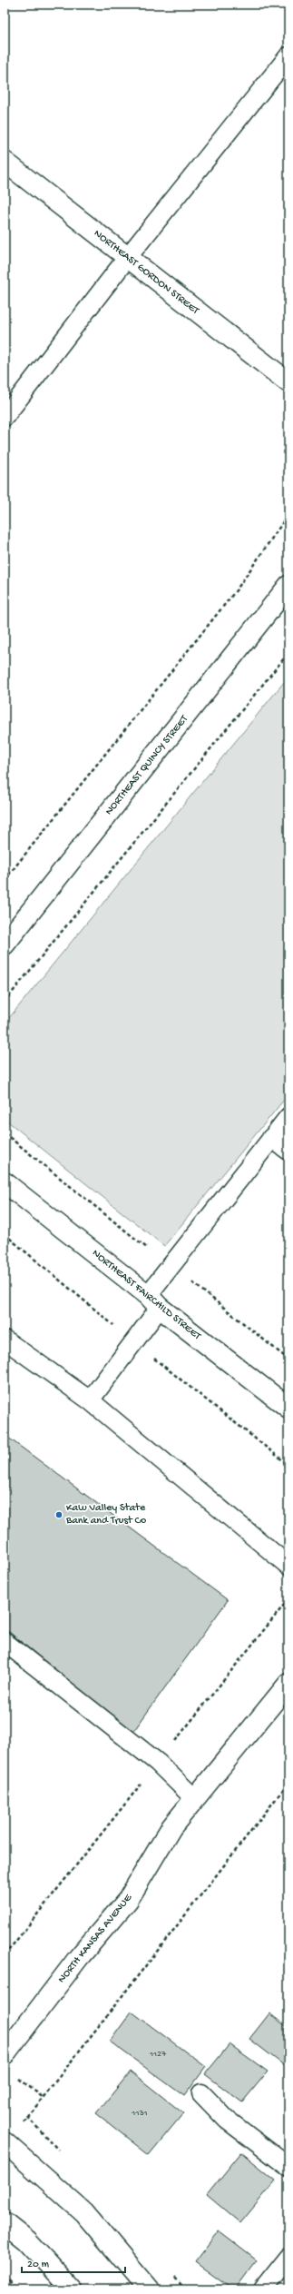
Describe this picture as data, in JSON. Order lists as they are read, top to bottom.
{
  "streets": {
    "street": [
      "NORTHEAST GORDON STREET",
      "NORTHEAST QUINCY STREET",
      "NORTHEAST FAIRCHILD STREET",
      "NORTH KANSAS AVENUE"
    ]
  },
  "places": ["Kaw Valley State Bank and Trust Co"],
  "house_numbers": ["1127", "1131"],
  "scale_bar": "20 m"
}
